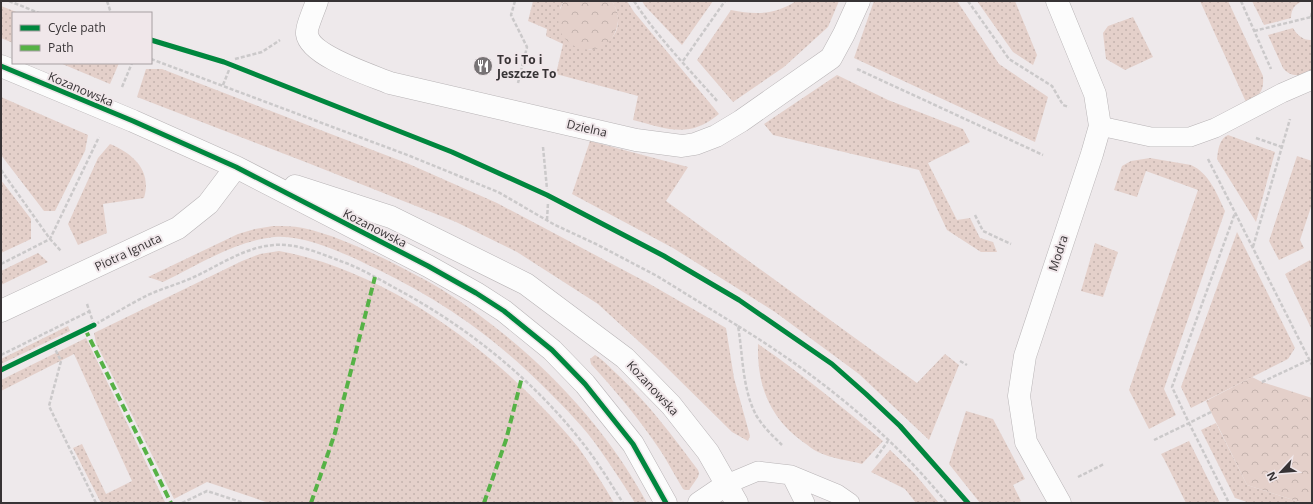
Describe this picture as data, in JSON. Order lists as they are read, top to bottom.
{
  "streets": {
    "street": [
      "Kozanowska",
      "Dzielna",
      "Piotra Ignuta",
      "Modra"
    ]
  },
  "crossings": [
    ["Kozanowska", "Piotra Ignuta"]
  ],
  "places": {
    "restaurant": ["To i To i Jeszcze To"]
  },
  "legend": ["Cycle path", "Path"],
  "north": "bottom left"
}
